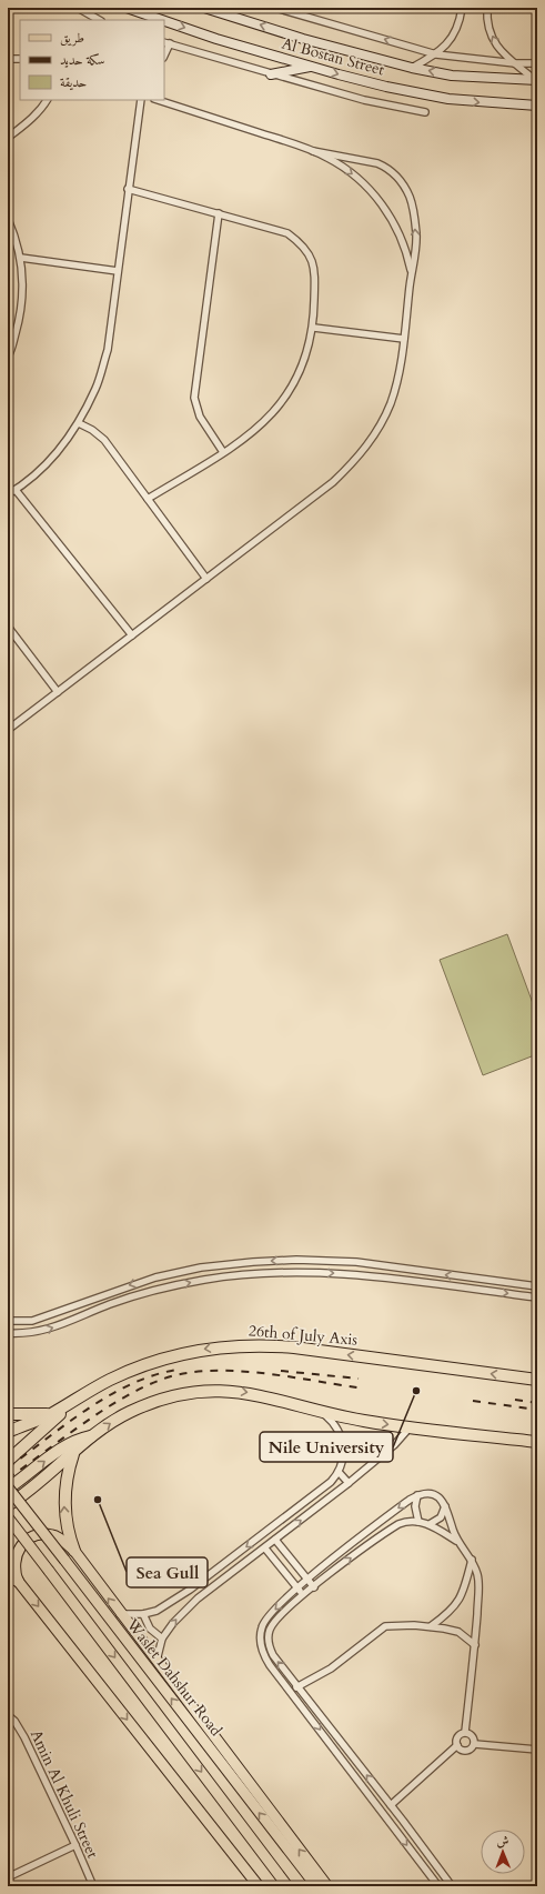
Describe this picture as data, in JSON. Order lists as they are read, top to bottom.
{
  "streets": {
    "highway": ["26th of July Axis"],
    "main road": ["Waslet Dahshur Road"],
    "street": ["Al Bostan Street", "Amin Al Khuli Street"]
  },
  "places": ["Nile University", "Sea Gull"],
  "legend": ["طريق", "سكة حديد", "حديقة"],
  "north": "top"
}
